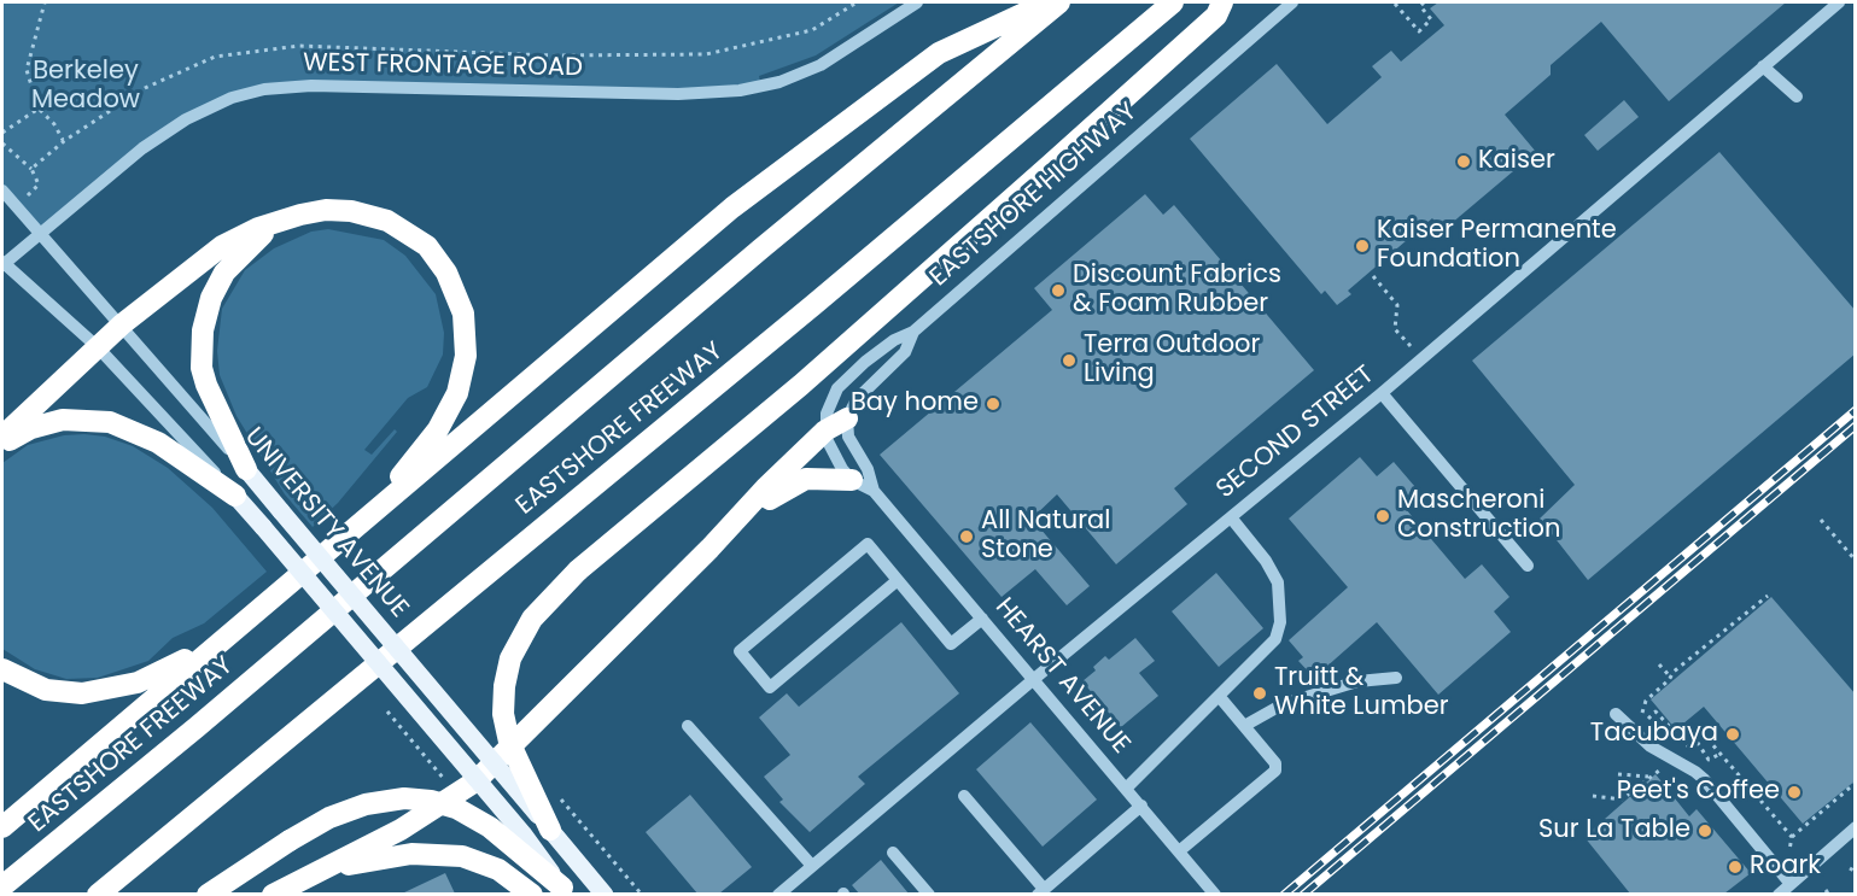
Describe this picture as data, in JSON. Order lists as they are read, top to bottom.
{
  "streets": {
    "highway": ["EASTSHORE FREEWAY"],
    "main road": ["UNIVERSITY AVENUE"],
    "street": [
      "WEST FRONTAGE ROAD",
      "EASTSHORE HIGHWAY",
      "SECOND STREET",
      "HEARST AVENUE"
    ]
  },
  "crossings": [
    ["WEST FRONTAGE ROAD", "UNIVERSITY AVENUE"],
    ["EASTSHORE HIGHWAY", "HEARST AVENUE"],
    ["SECOND STREET", "HEARST AVENUE"]
  ],
  "parks": ["Berkeley Meadow"],
  "places": [
    "Kaiser",
    "Kaiser Permanente Foundation",
    "Discount Fabrics & Foam Rubber",
    "Terra Outdoor Living",
    "Bay home",
    "Mascheroni Construction",
    "All Natural Stone",
    "Truitt & White Lumber",
    "Tacubaya",
    "Peet's Coffee",
    "Sur La Table",
    "Roark"
  ]
}
